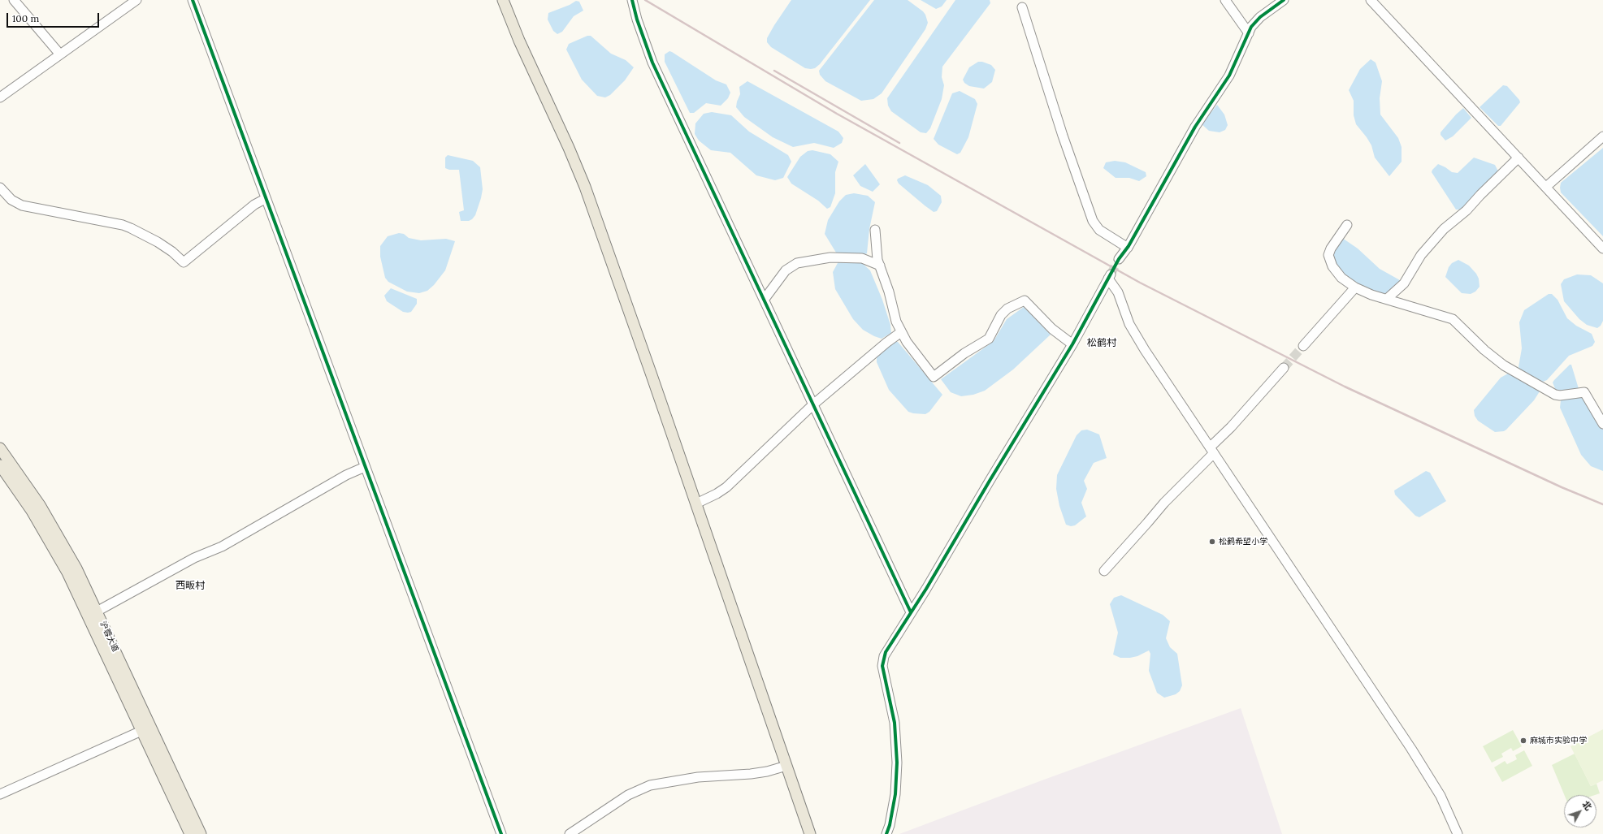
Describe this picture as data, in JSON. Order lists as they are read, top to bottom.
{
  "streets": {
    "main road": ["沪蓉大道"]
  },
  "districts": ["松鹤村", "西畈村"],
  "places": ["松鹤希望小学", "麻城市实验中学"],
  "scale_bar": "100 m",
  "north": "top right"
}
